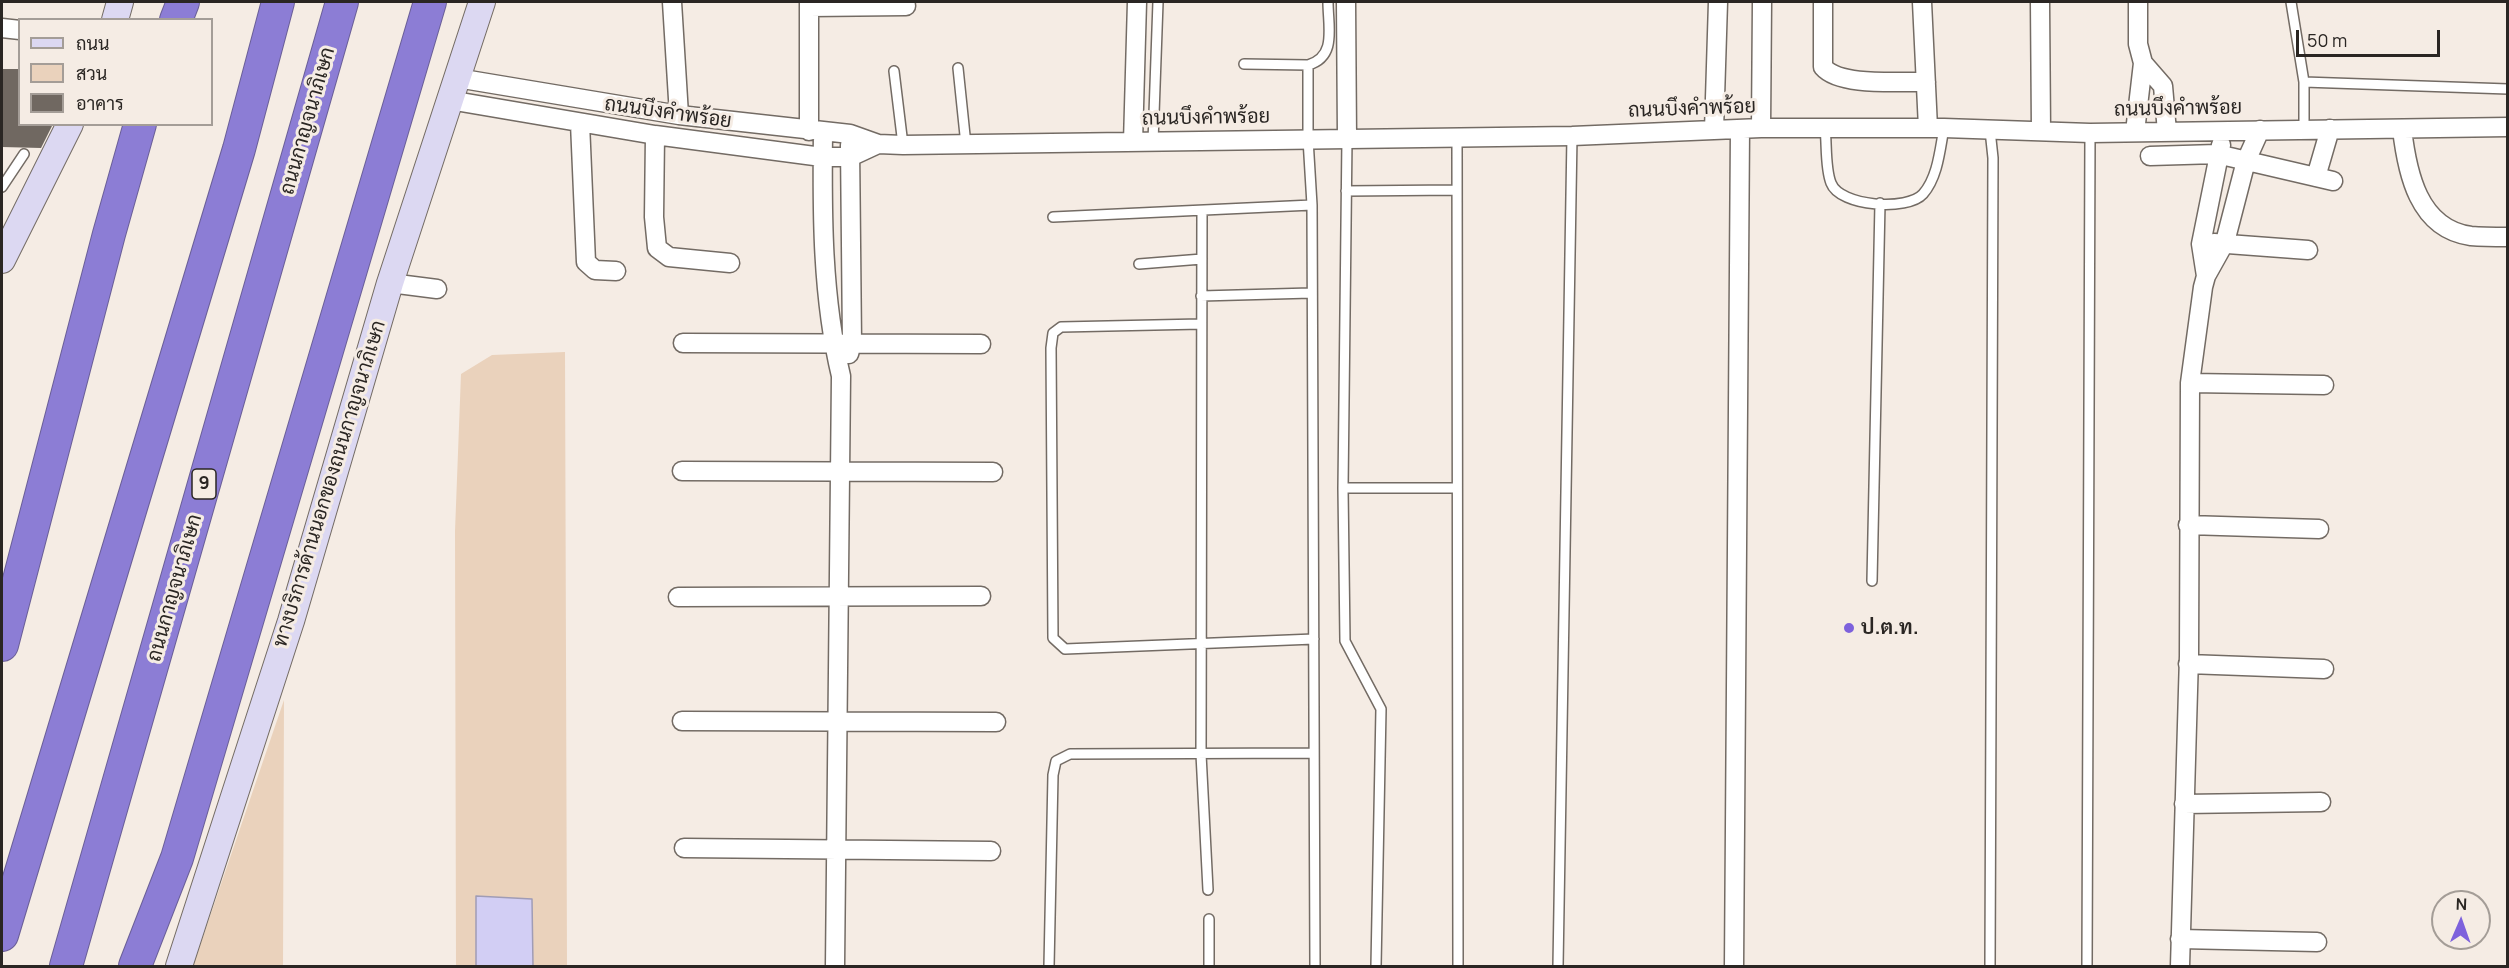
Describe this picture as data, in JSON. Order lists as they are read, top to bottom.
{
  "streets": {
    "highway": ["ถนนกาญจนาภิเษก", "9"],
    "main road": ["ทางบริการด้านนอกของถนนกาญจนาภิเษก"],
    "street": ["ถนนบึงคำพร้อย"]
  },
  "crossings": [
    ["ถนนบึงคำพร้อย", "ทางบริการด้านนอกของถนนกาญจนาภิเษก"]
  ],
  "places": ["ป.ต.ท."],
  "legend": ["ถนน", "สวน", "อาคาร"],
  "scale_bar": "50 m",
  "north": "top"
}
